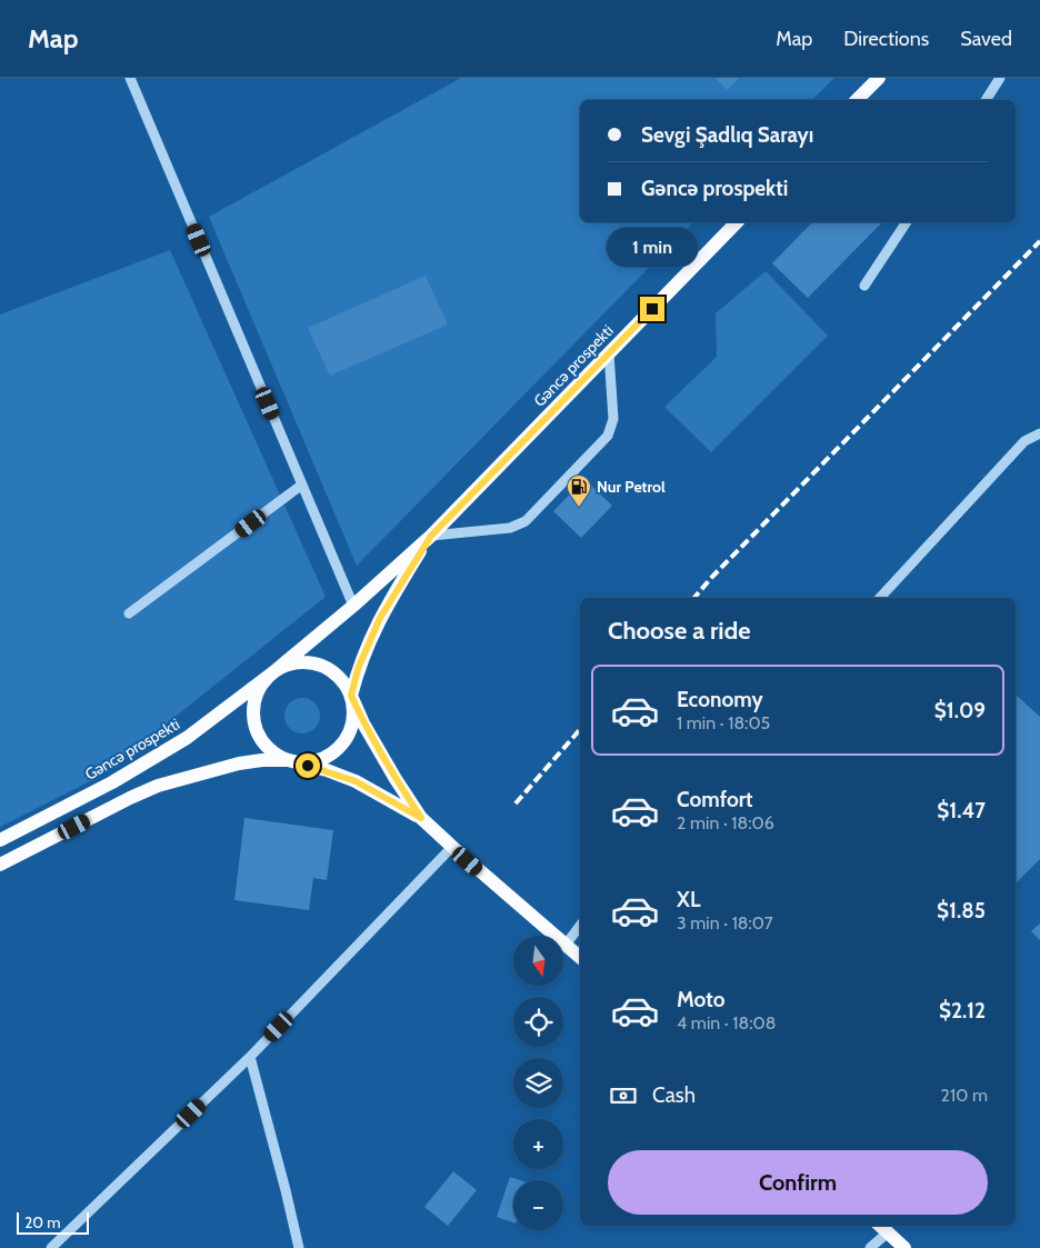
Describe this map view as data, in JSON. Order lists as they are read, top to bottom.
{
  "streets": {
    "main road": ["Gəncə prospekti"]
  },
  "places": {
    "fuel station": ["Nur Petrol"]
  },
  "scale_bar": "20 m",
  "north": "bottom",
  "page": {
    "header": "Map",
    "nav": ["Map", "Directions", "Saved"],
    "banner": ["Sevgi Şadlıq Sarayı", "Gəncə prospekti"],
    "bubble": "1 min",
    "heading": "Choose a ride",
    "list": [
      {
        "name": "Economy",
        "note": "1 min · 18:05",
        "value": "$1.09"
      },
      {
        "name": "Comfort",
        "note": "2 min · 18:06",
        "value": "$1.47"
      },
      {
        "name": "XL",
        "note": "3 min · 18:07",
        "value": "$1.85"
      },
      {
        "name": "Moto",
        "note": "4 min · 18:08",
        "value": "$2.12"
      }
    ],
    "map_buttons": ["+", "−"],
    "pay": ["Cash", "210 m"],
    "buttons": "Confirm",
    "scale": "20 m"
  }
}
